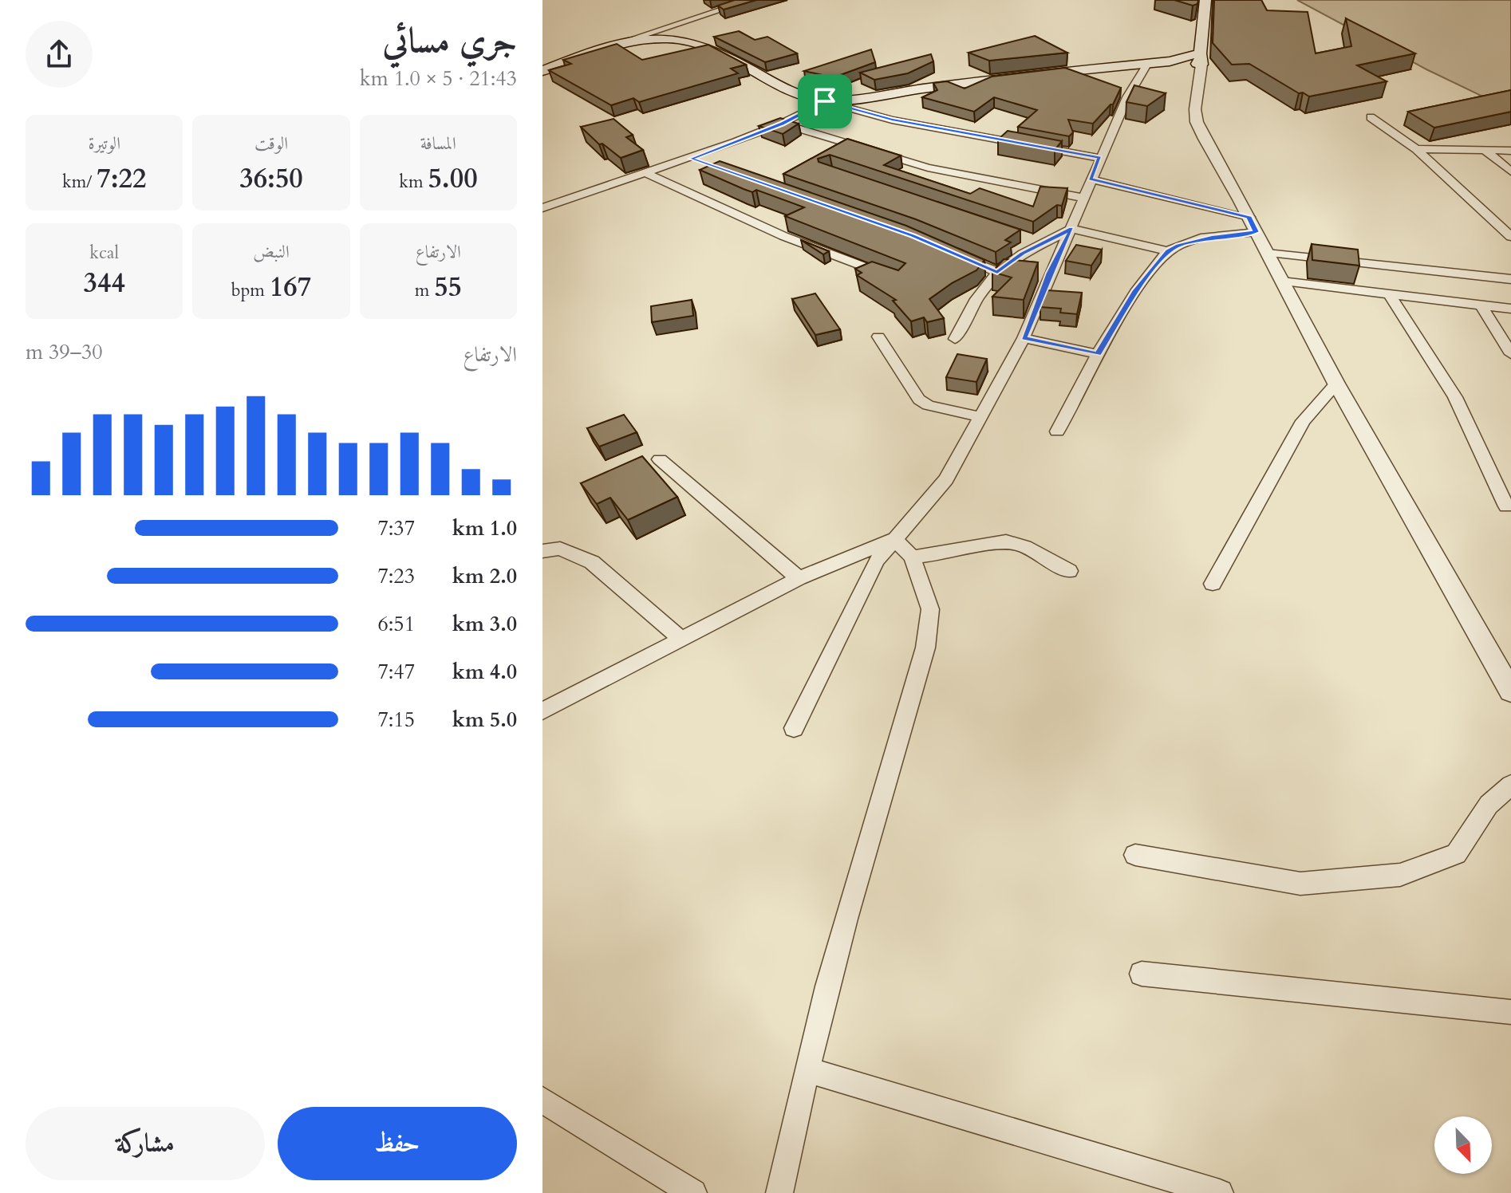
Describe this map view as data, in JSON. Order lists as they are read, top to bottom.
{
  "north": "bottom right",
  "page": {
    "heading": ["جري مسائي", "21:43 · 5 × 1.0 km"],
    "stats": [
      ["المسافة", "5.00 km"],
      ["الوقت", "36:50"],
      ["الوتيرة", "7:22 /km"],
      ["الارتفاع", "55 m"],
      ["النبض", "167 bpm"],
      ["kcal", "344"]
    ],
    "chart": ["الارتفاع", "30–39 m"],
    "list": [
      {
        "name": "1.0 km",
        "note": "7:37"
      },
      {
        "name": "2.0 km",
        "note": "7:23"
      },
      {
        "name": "3.0 km",
        "note": "6:51"
      },
      {
        "name": "4.0 km",
        "note": "7:47"
      },
      {
        "name": "5.0 km",
        "note": "7:15"
      }
    ],
    "buttons": ["حفظ", "مشاركة"]
  }
}
